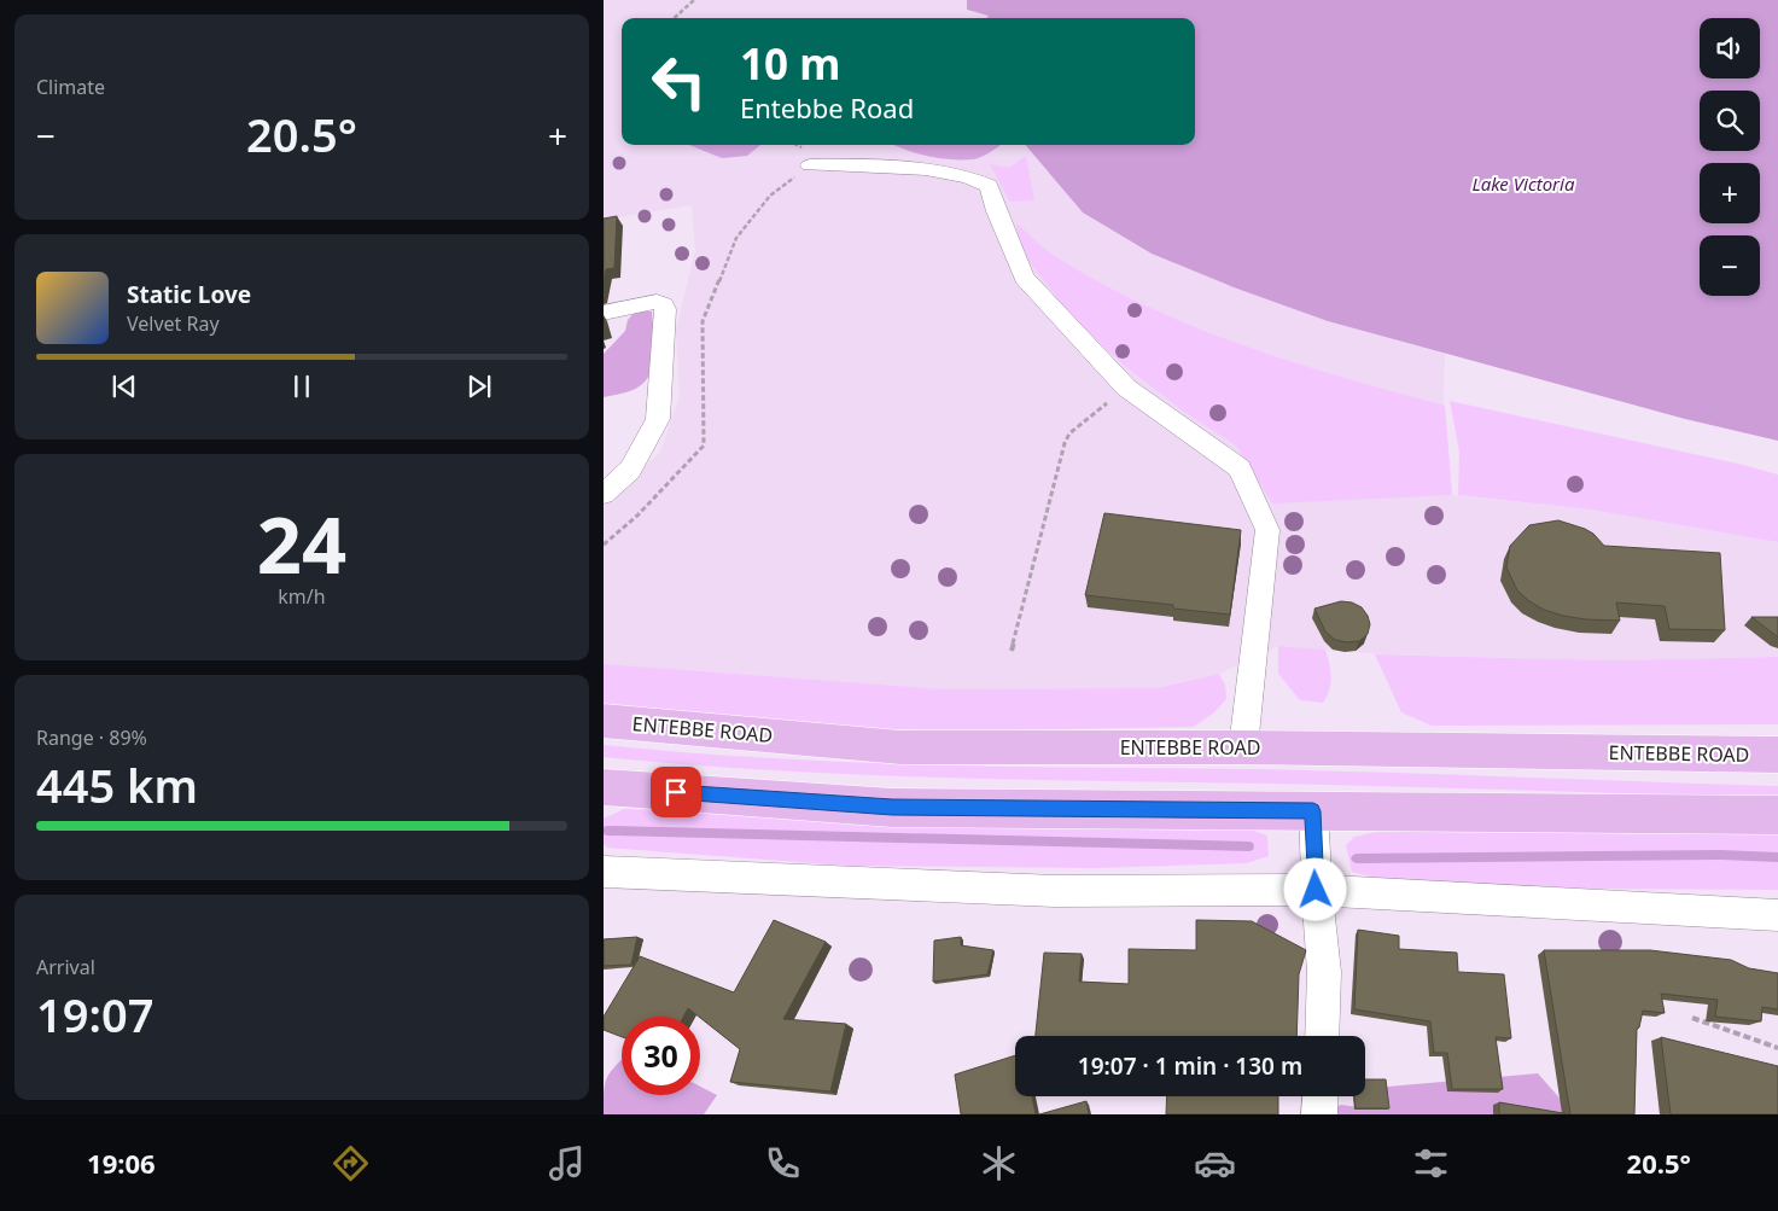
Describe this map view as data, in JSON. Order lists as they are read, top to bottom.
{
  "streets": {
    "highway": ["ENTEBBE ROAD"]
  },
  "water": ["Lake Victoria"],
  "page": {
    "tile": [
      "Climate",
      ["24", "km/h"],
      ["Range · 89%", "445 km"],
      ["Arrival", "19:07"]
    ],
    "map_buttons": ["+", "−"],
    "turn": ["10 m", "Entebbe Road"],
    "heat": ["−", "20.5°", "+"],
    "song": ["Static Love", "Velvet Ray"],
    "limit": "30",
    "trip": "19:07 · 1 min · 130 m",
    "tabs": ["19:06", "20.5°"]
  }
}
